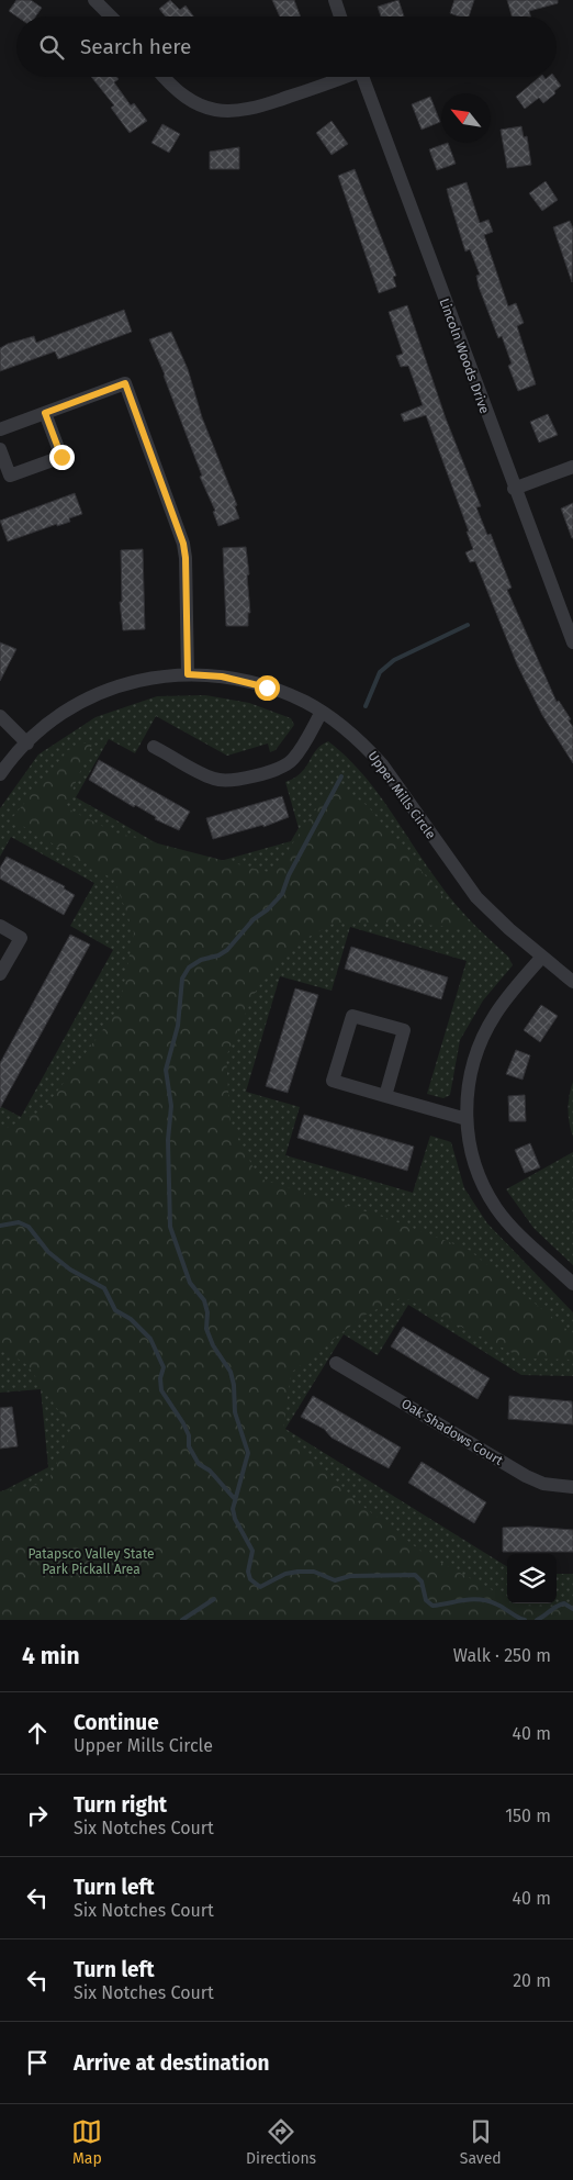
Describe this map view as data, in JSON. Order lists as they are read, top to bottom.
{
  "streets": {
    "street": ["Lincoln Woods Drive", "Upper Mills Circle", "Oak Shadows Court"]
  },
  "parks": ["Patapsco Valley State Park Pickall Area"],
  "north": "top left",
  "page": {
    "search": "Search here",
    "heading": ["4 min", "Walk · 250 m"],
    "list": [
      ["Continue", "Upper Mills Circle", "40 m"],
      ["Turn right", "Six Notches Court", "150 m"],
      ["Turn left", "Six Notches Court", "40 m"],
      ["Turn left", "Six Notches Court", "20 m"],
      "Arrive at destination"
    ],
    "nav": ["Map", "Directions", "Saved"]
  }
}
